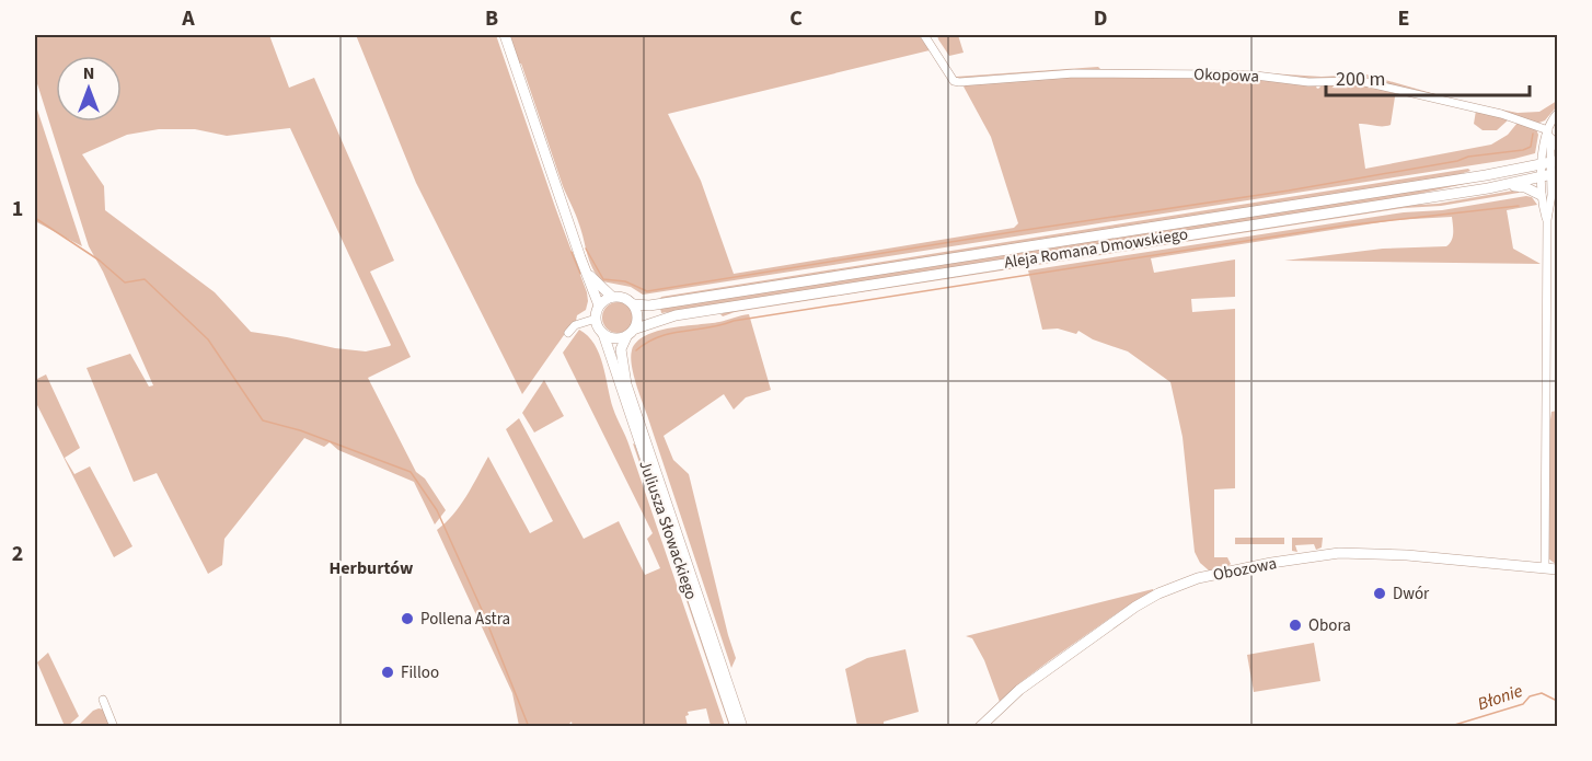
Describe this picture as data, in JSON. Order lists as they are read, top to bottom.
{
  "streets": {
    "main road": ["Aleja Romana Dmowskiego", "Juliusza Słowackiego", "Obozowa"],
    "street": ["Okopowa"]
  },
  "crossings": [
    ["Aleja Romana Dmowskiego", "Juliusza Słowackiego"]
  ],
  "districts": ["Herburtów"],
  "water": ["Błonie"],
  "places": [
    "Dwór",
    "Pollena Astra",
    "Obora",
    "Filloo"
  ],
  "scale_bar": "200 m",
  "north": "top",
  "grid": {
    "columns": [
      "A",
      "B",
      "C",
      "D",
      "E"
    ],
    "rows": ["1", "2"]
  }
}
